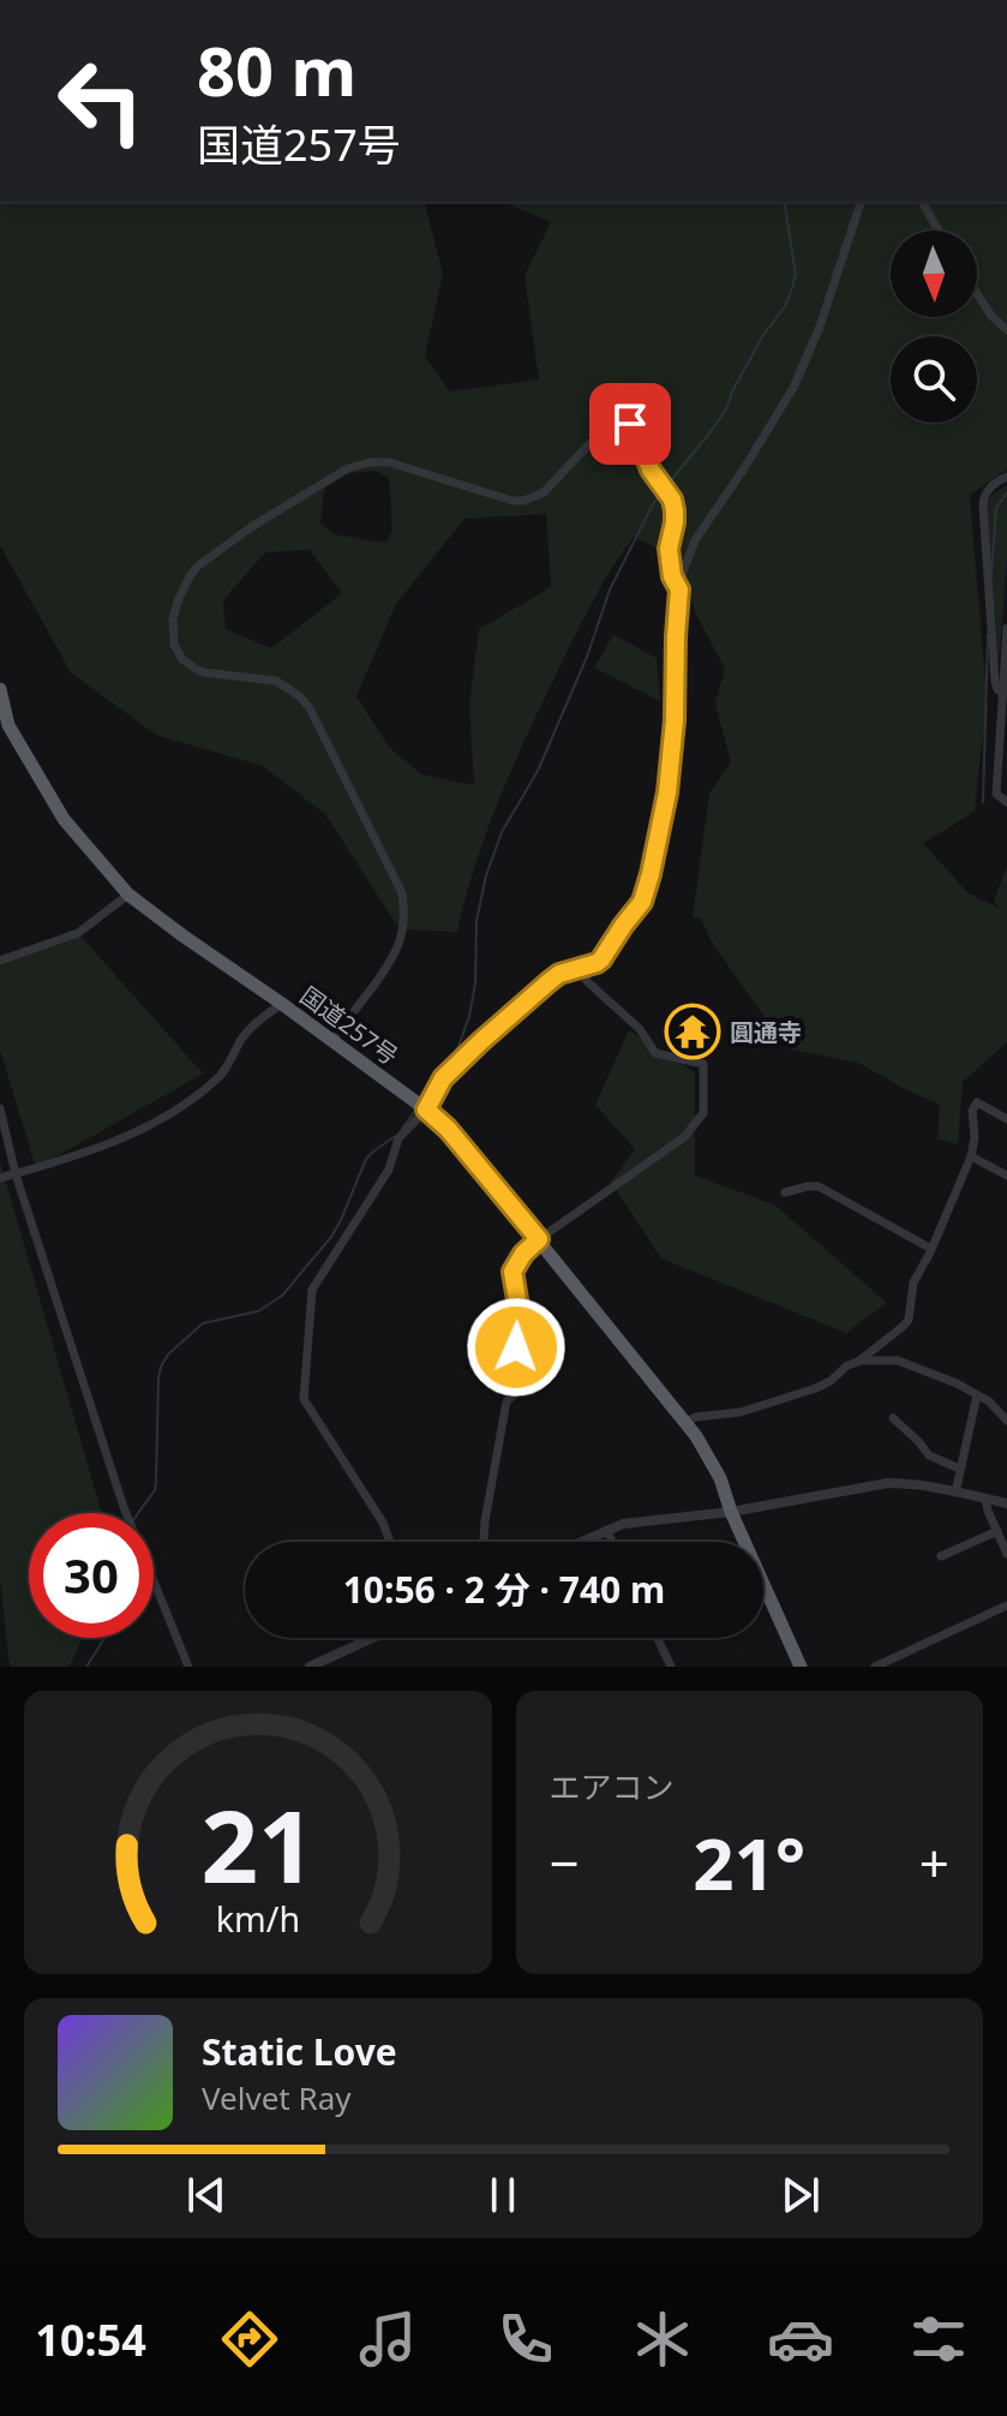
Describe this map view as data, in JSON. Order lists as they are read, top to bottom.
{
  "streets": {
    "highway": ["国道257号"]
  },
  "places": {
    "temple": ["圓通寺"]
  },
  "north": "bottom",
  "page": {
    "turn": ["80 m", "国道257号"],
    "limit": "30",
    "trip": "10:56 · 2 分 · 740 m",
    "tile": "エアコン",
    "heat": ["−", "21°", "+"],
    "song": ["Static Love", "Velvet Ray"],
    "tabs": "10:54",
    "gauge": ["21", "km/h"]
  }
}
